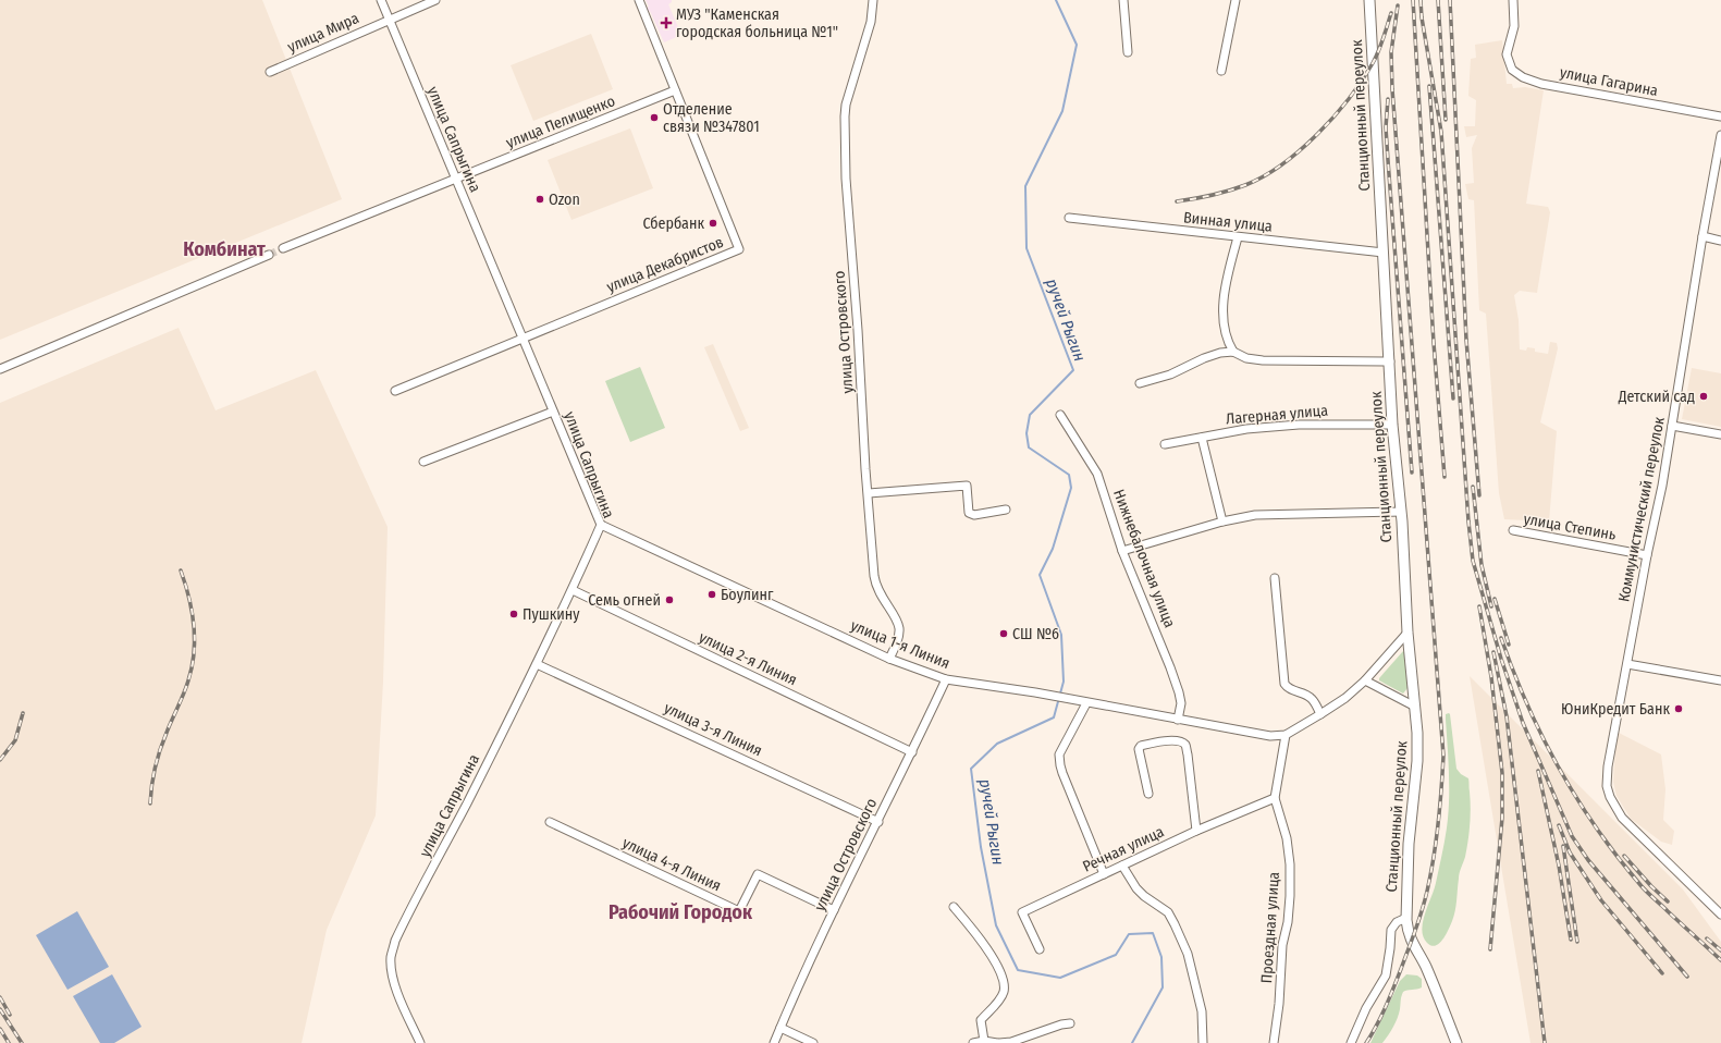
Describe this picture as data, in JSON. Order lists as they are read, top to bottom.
{
  "streets": {
    "main road": ["Станционный переулок"],
    "street": [
      "улица Мира",
      "улица Гагарина",
      "улица Пелищенко",
      "улица Сапрыгина",
      "Винная улица",
      "улица Декабристов",
      "улица Островского",
      "Лагерная улица",
      "Коммунистический переулок",
      "улица Степинь",
      "Нижнебалочная улица",
      "улица 1-я Линия",
      "улица 2-я Линия",
      "улица 3-я Линия",
      "Речная улица",
      "улица 4-я Линия",
      "Проездная улица"
    ]
  },
  "crossings": [
    ["улица Мира", "улица Сапрыгина"],
    ["Станционный переулок", "Винная улица"],
    ["Станционный переулок", "Лагерная улица"],
    ["улица Пелищенко", "улица Сапрыгина"],
    ["улица Пелищенко", "улица Декабристов"],
    ["улица Сапрыгина", "улица Декабристов"],
    ["улица Сапрыгина", "улица 1-я Линия"],
    ["улица Сапрыгина", "улица 2-я Линия"],
    ["улица Сапрыгина", "улица 3-я Линия"],
    ["улица Островского", "улица 1-я Линия"],
    ["улица Островского", "улица 2-я Линия"],
    ["улица Островского", "улица 3-я Линия"],
    ["улица Островского", "улица 4-я Линия"],
    ["Коммунистический переулок", "улица Степинь"],
    ["Нижнебалочная улица", "улица 1-я Линия"],
    ["улица 1-я Линия", "Проездная улица"],
    ["Речная улица", "Проездная улица"]
  ],
  "districts": ["Комбинат", "Рабочий Городок"],
  "water": ["ручей Рыгин"],
  "places": {
    "health": ["МУЗ \"Каменская городская больница №1\""],
    "other": [
      "Отделение связи №347801",
      "Ozon",
      "Сбербанк",
      "Детский сад",
      "Боулинг",
      "Семь огней",
      "Пушкину",
      "СШ №6",
      "ЮниКредит Банк"
    ]
  }
}
